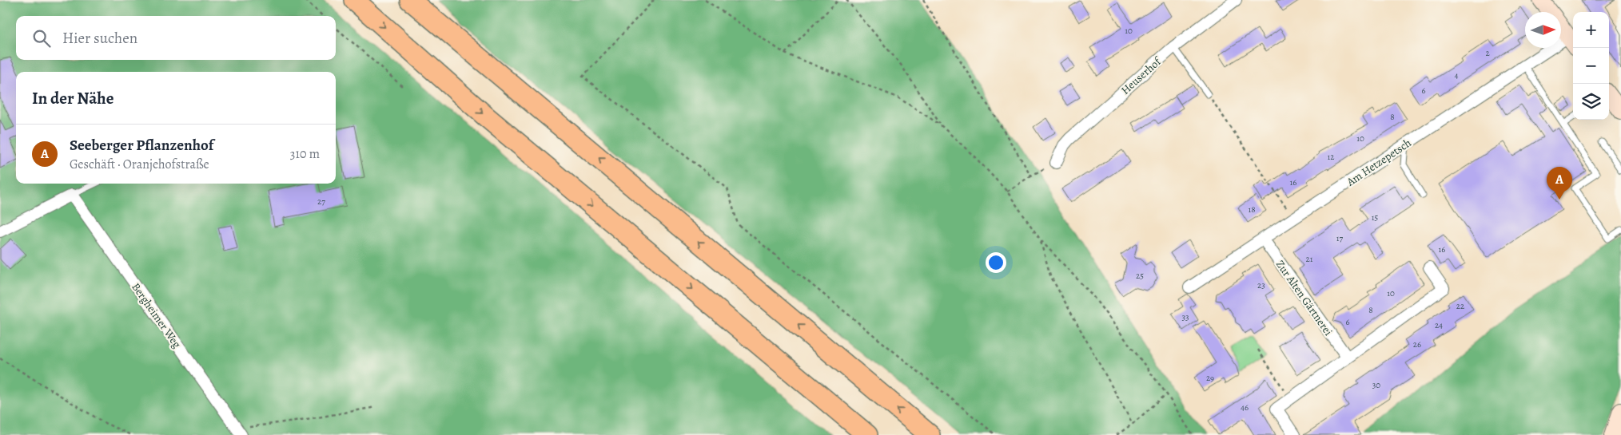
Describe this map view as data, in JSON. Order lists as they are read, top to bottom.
{
  "streets": {
    "street": [
      "Heuserhof",
      "Am Hetzepetsch",
      "Zur Alten Gärtnerei",
      "Bergheimer Weg"
    ]
  },
  "crossings": [
    ["Am Hetzepetsch", "Zur Alten Gärtnerei"]
  ],
  "house_numbers": [
    "10",
    "2",
    "4",
    "6",
    "8",
    "10",
    "12",
    "16",
    "27",
    "18",
    "15",
    "17",
    "16",
    "21",
    "25",
    "23",
    "10",
    "22",
    "8",
    "33",
    "6",
    "24",
    "26",
    "29",
    "30",
    "46"
  ],
  "north": "right",
  "page": {
    "map_buttons": ["+", "−"],
    "search": "Hier suchen",
    "heading": "In der Nähe",
    "list": [
      {
        "mark": "A",
        "name": "Seeberger Pflanzenhof",
        "note": "Geschäft · Oranjehofstraße",
        "value": "310 m"
      }
    ],
    "pins": "A"
  }
}
